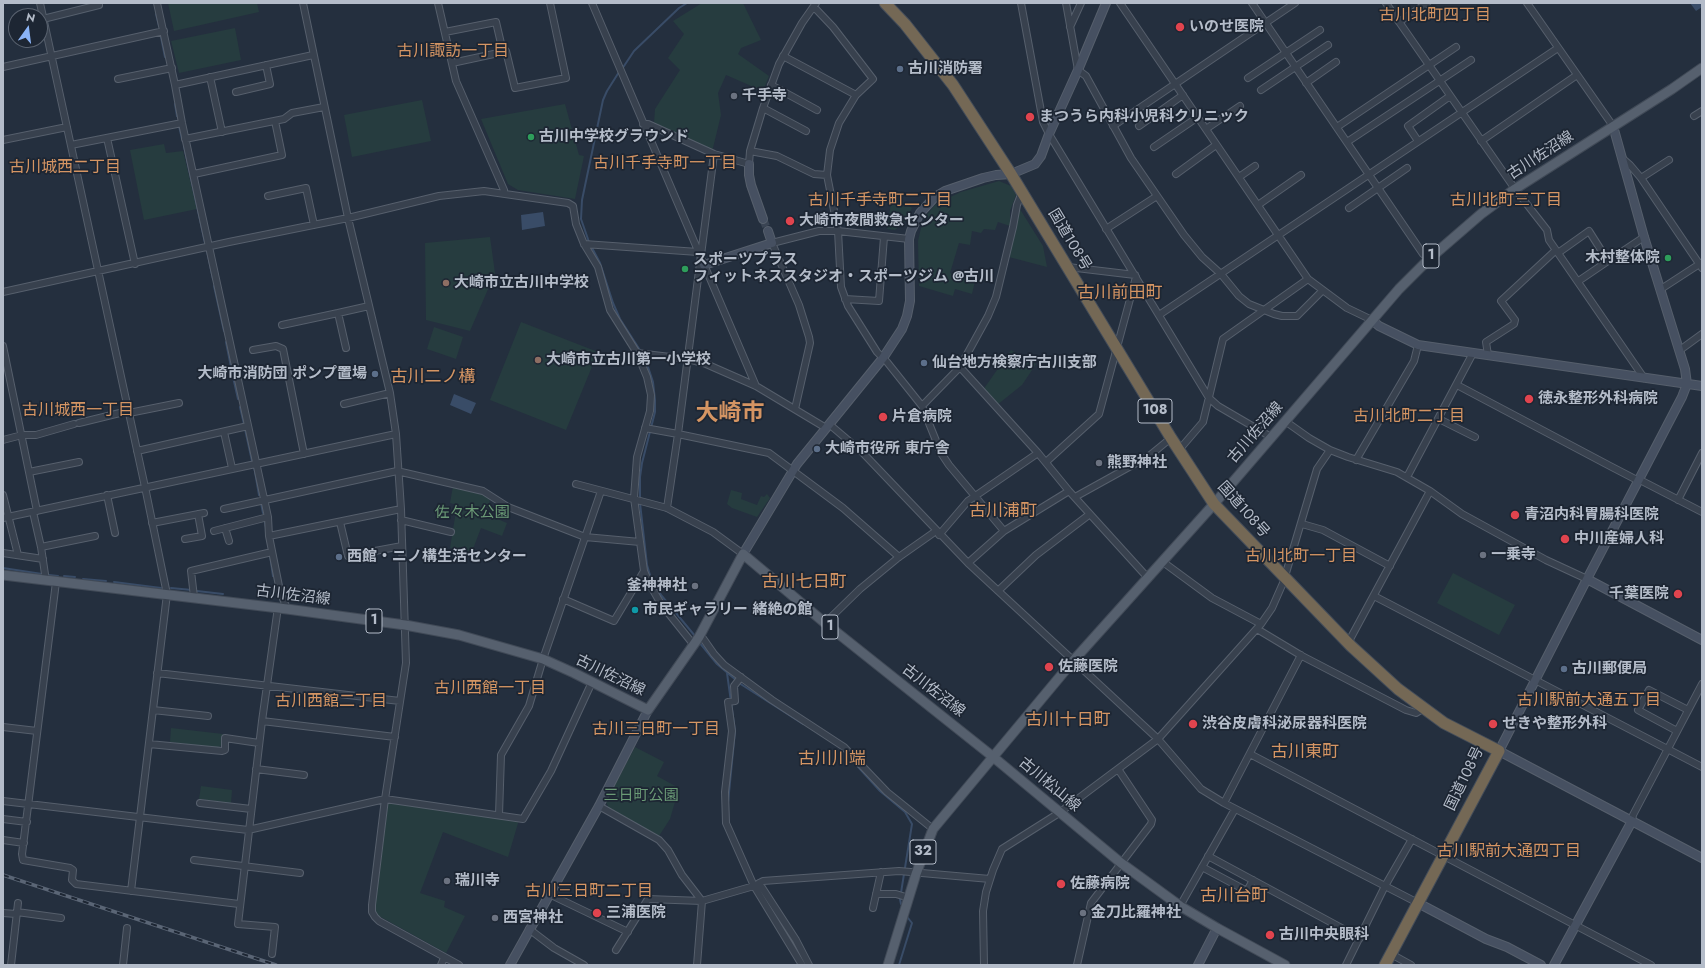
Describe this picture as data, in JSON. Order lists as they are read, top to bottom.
{
  "streets": {
    "highway": ["国道108号", "108"],
    "main road": [
      "古川佐沼線",
      "1",
      "古川松山線",
      "32"
    ]
  },
  "crossings": [
    ["古川佐沼線", "国道108号"],
    ["古川佐沼線", "古川松山線"],
    ["古川佐沼線", "32"],
    ["古川松山線", "32"]
  ],
  "districts": [
    "古川北町四丁目",
    "古川諏訪一丁目",
    "古川千手寺町一丁目",
    "古川城西二丁目",
    "古川千手寺町二丁目",
    "古川北町三丁目",
    "古川前田町",
    "古川二ノ構",
    "古川城西一丁目",
    "大崎市",
    "古川北町二丁目",
    "古川浦町",
    "古川北町一丁目",
    "古川七日町",
    "古川西館一丁目",
    "古川駅前大通五丁目",
    "古川西館二丁目",
    "古川十日町",
    "古川三日町一丁目",
    "古川東町",
    "古川川端",
    "古川駅前大通四丁目",
    "古川三日町二丁目",
    "古川台町"
  ],
  "parks": ["佐々木公園", "三日町公園"],
  "places": [
    "いのせ医院",
    "古川消防署",
    "千手寺",
    "まつうら内科小児科クリニック",
    "古川中学校グラウンド",
    "大崎市夜間救急センター",
    "木村整体院",
    "スポーツプラス フィットネススタジオ・スポーツジム @古川",
    "大崎市立古川中学校",
    "大崎市立古川第一小学校",
    "仙台地方検察庁古川支部",
    "大崎市消防団 ポンプ置場",
    "徳永整形外科病院",
    "片倉病院",
    "大崎市役所 東庁舎",
    "熊野神社",
    "青沼内科胃腸科医院",
    "中川産婦人科",
    "一乗寺",
    "西館・ニノ構生活センター",
    "釜神神社",
    "千葉医院",
    "市民ギャラリー 緒絶の館",
    "佐藤医院",
    "古川郵便局",
    "渋谷皮膚科泌尿器科医院",
    "せきや整形外科",
    "瑞川寺",
    "佐藤病院",
    "三浦医院",
    "金刀比羅神社",
    "西宮神社",
    "古川中央眼科"
  ],
  "north": "top"
}
